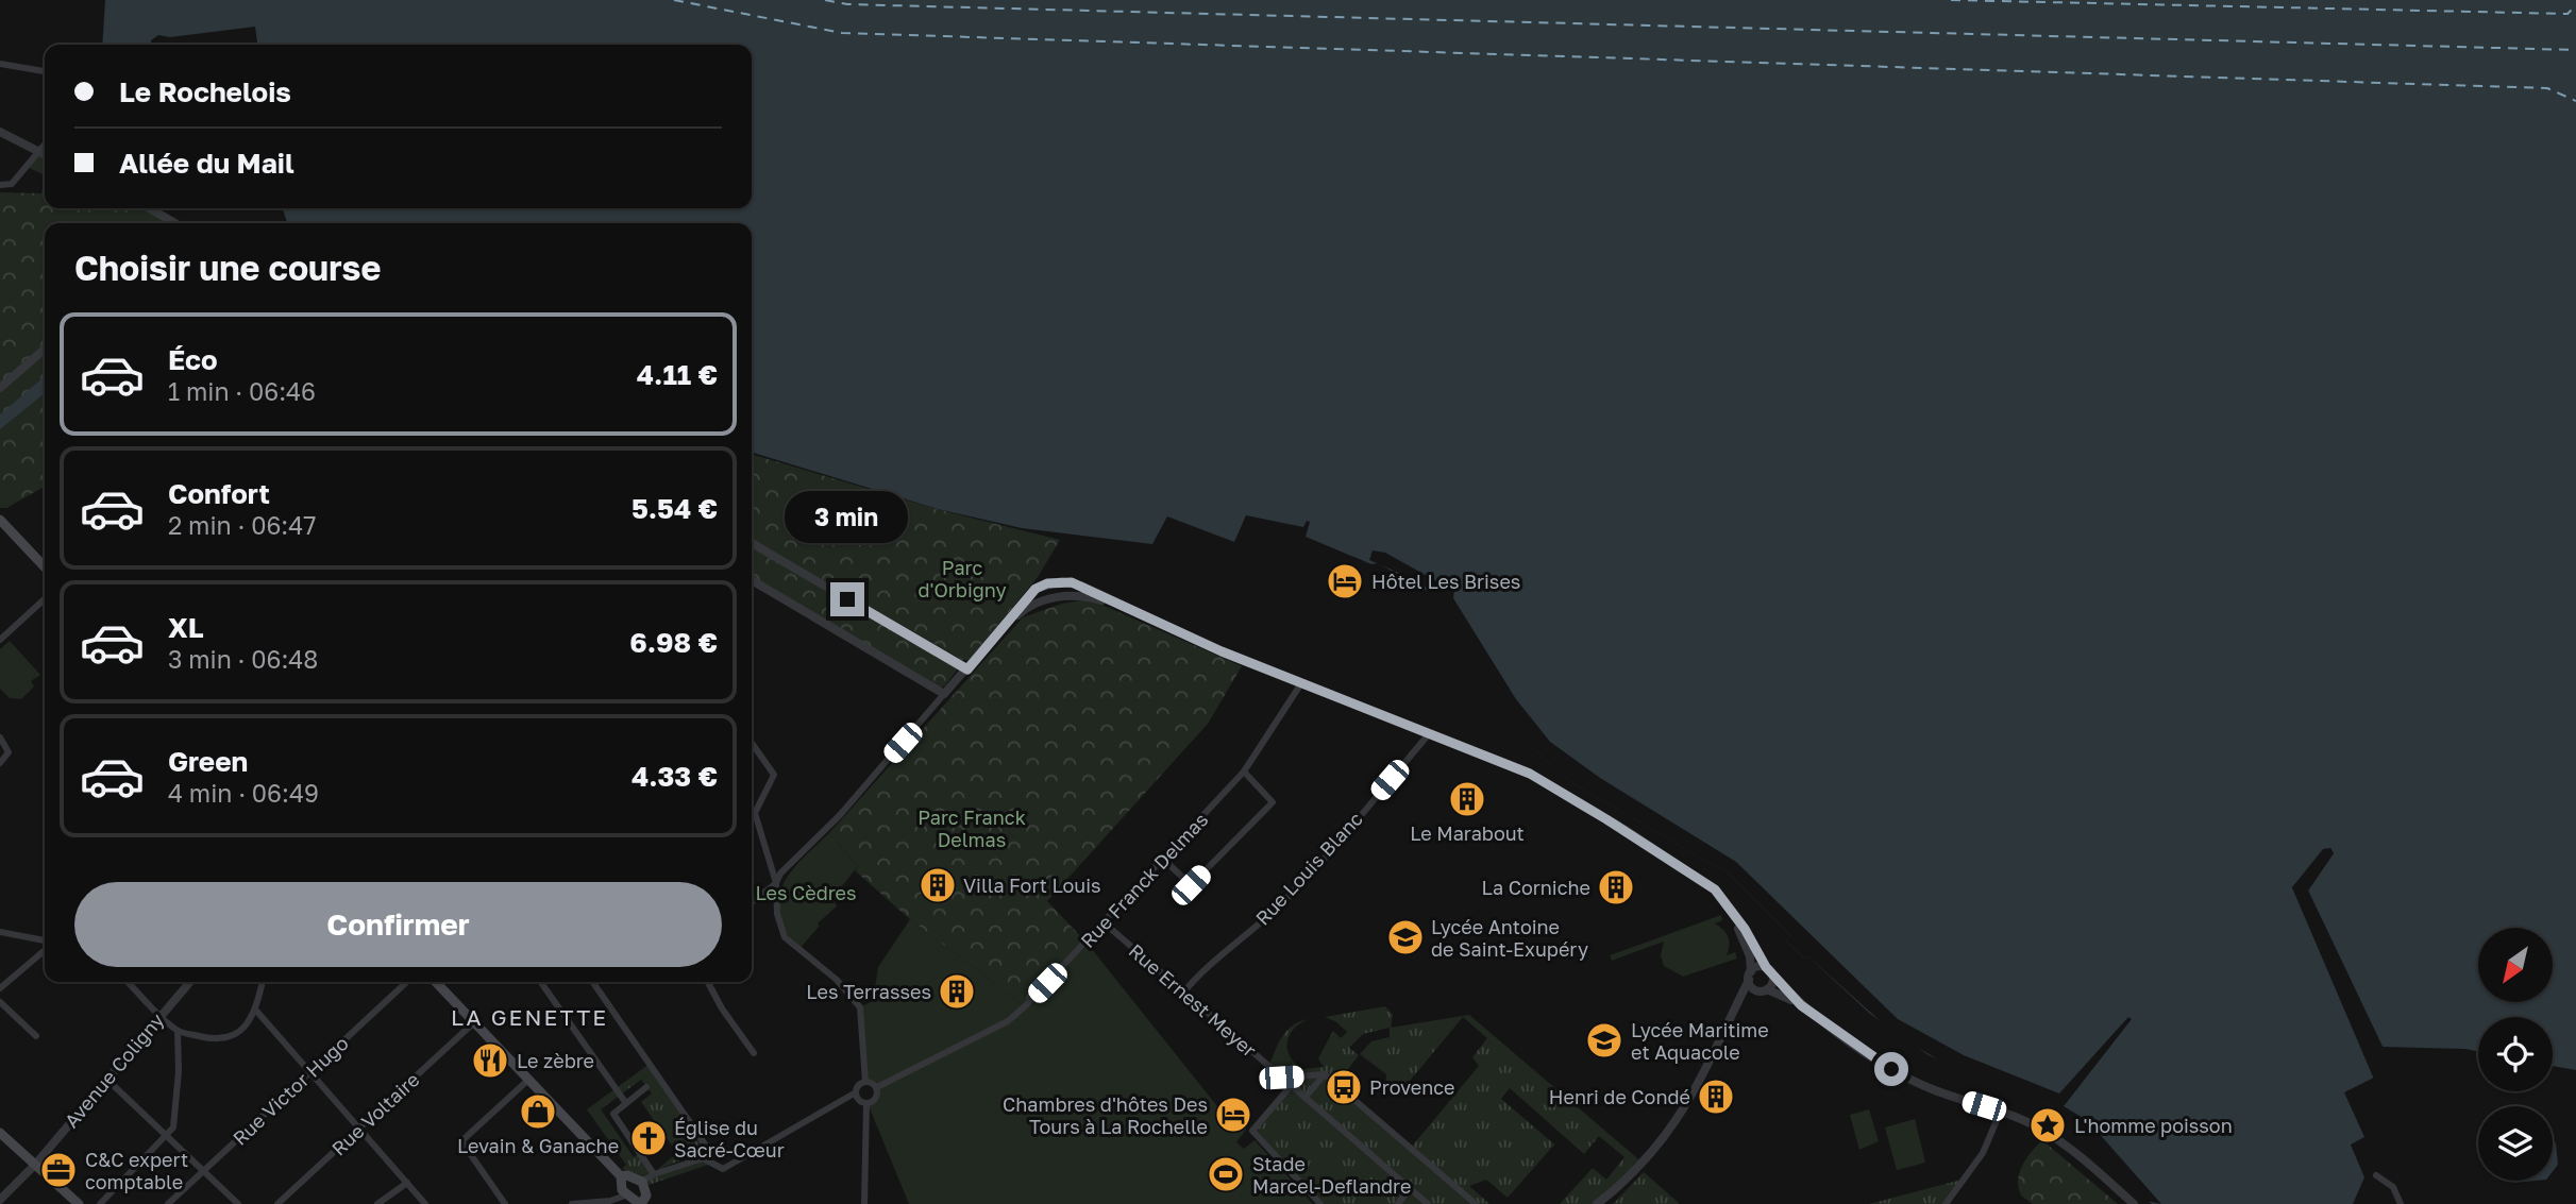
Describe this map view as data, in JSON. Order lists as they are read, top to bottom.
{
  "streets": {
    "street": [
      "Rue Louis Blanc",
      "Rue Franck Delmas",
      "Rue Ernest Meyer",
      "Avenue Coligny",
      "Rue Victor Hugo",
      "Rue Voltaire"
    ]
  },
  "crossings": [
    ["Rue Louis Blanc", "Rue Ernest Meyer"],
    ["Rue Franck Delmas", "Rue Ernest Meyer"]
  ],
  "districts": ["LA GENETTE"],
  "parks": ["Parc d'Orbigny", "Parc Franck Delmas", "Les Cèdres"],
  "places": {
    "hotel": ["Hôtel Les Brises", "Chambres d'hôtes Des Tours à La Rochelle"],
    "building": [
      "Le Marabout",
      "Villa Fort Louis",
      "La Corniche",
      "Les Terrasses",
      "Henri de Condé"
    ],
    "school or university": ["Lycée Antoine de Saint-Exupéry", "Lycée Maritime et Aquacole"],
    "restaurant": ["Le zèbre"],
    "bus stop": ["Provence"],
    "shop": ["Levain & Ganache"],
    "place": ["L'homme poisson"],
    "church": ["Église du Sacré-Cœur"],
    "office": ["C&C expert comptable"],
    "sports": ["Stade Marcel-Deflandre"]
  },
  "north": "bottom left",
  "page": {
    "banner": ["Le Rochelois", "Allée du Mail"],
    "heading": "Choisir une course",
    "list": [
      {
        "name": "Éco",
        "note": "1 min · 06:46",
        "value": "4.11 €"
      },
      {
        "name": "Confort",
        "note": "2 min · 06:47",
        "value": "5.54 €"
      },
      {
        "name": "XL",
        "note": "3 min · 06:48",
        "value": "6.98 €"
      },
      {
        "name": "Green",
        "note": "4 min · 06:49",
        "value": "4.33 €"
      }
    ],
    "bubble": "3 min",
    "buttons": "Confirmer"
  }
}
